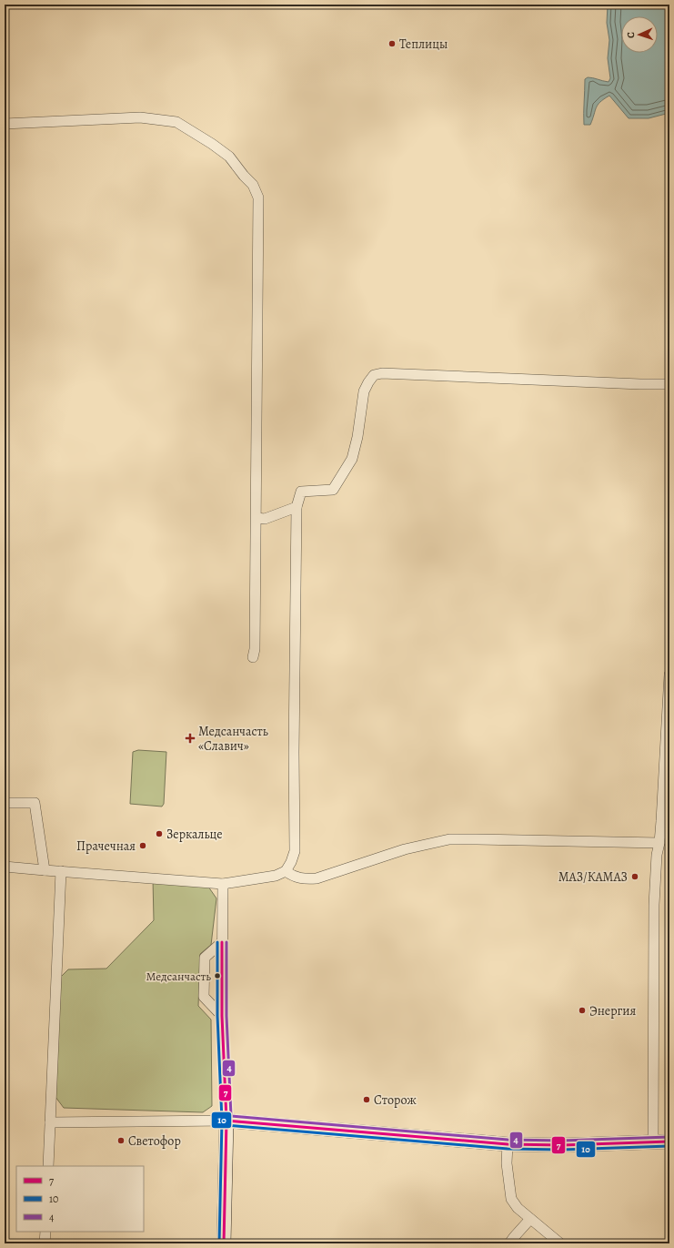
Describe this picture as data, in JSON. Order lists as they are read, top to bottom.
{
  "places": {
    "other": [
      "Теплицы",
      "Зеркальце",
      "Прачечная",
      "МАЗ/КАМАЗ",
      "Медсанчасть",
      "Энергия",
      "Сторож",
      "Светофор"
    ],
    "health": ["Медсанчасть «Славич»"]
  },
  "lines": ["transit line 7", "transit line 10", "transit line 4"],
  "legend": ["7", "10", "4"],
  "north": "left"
}
